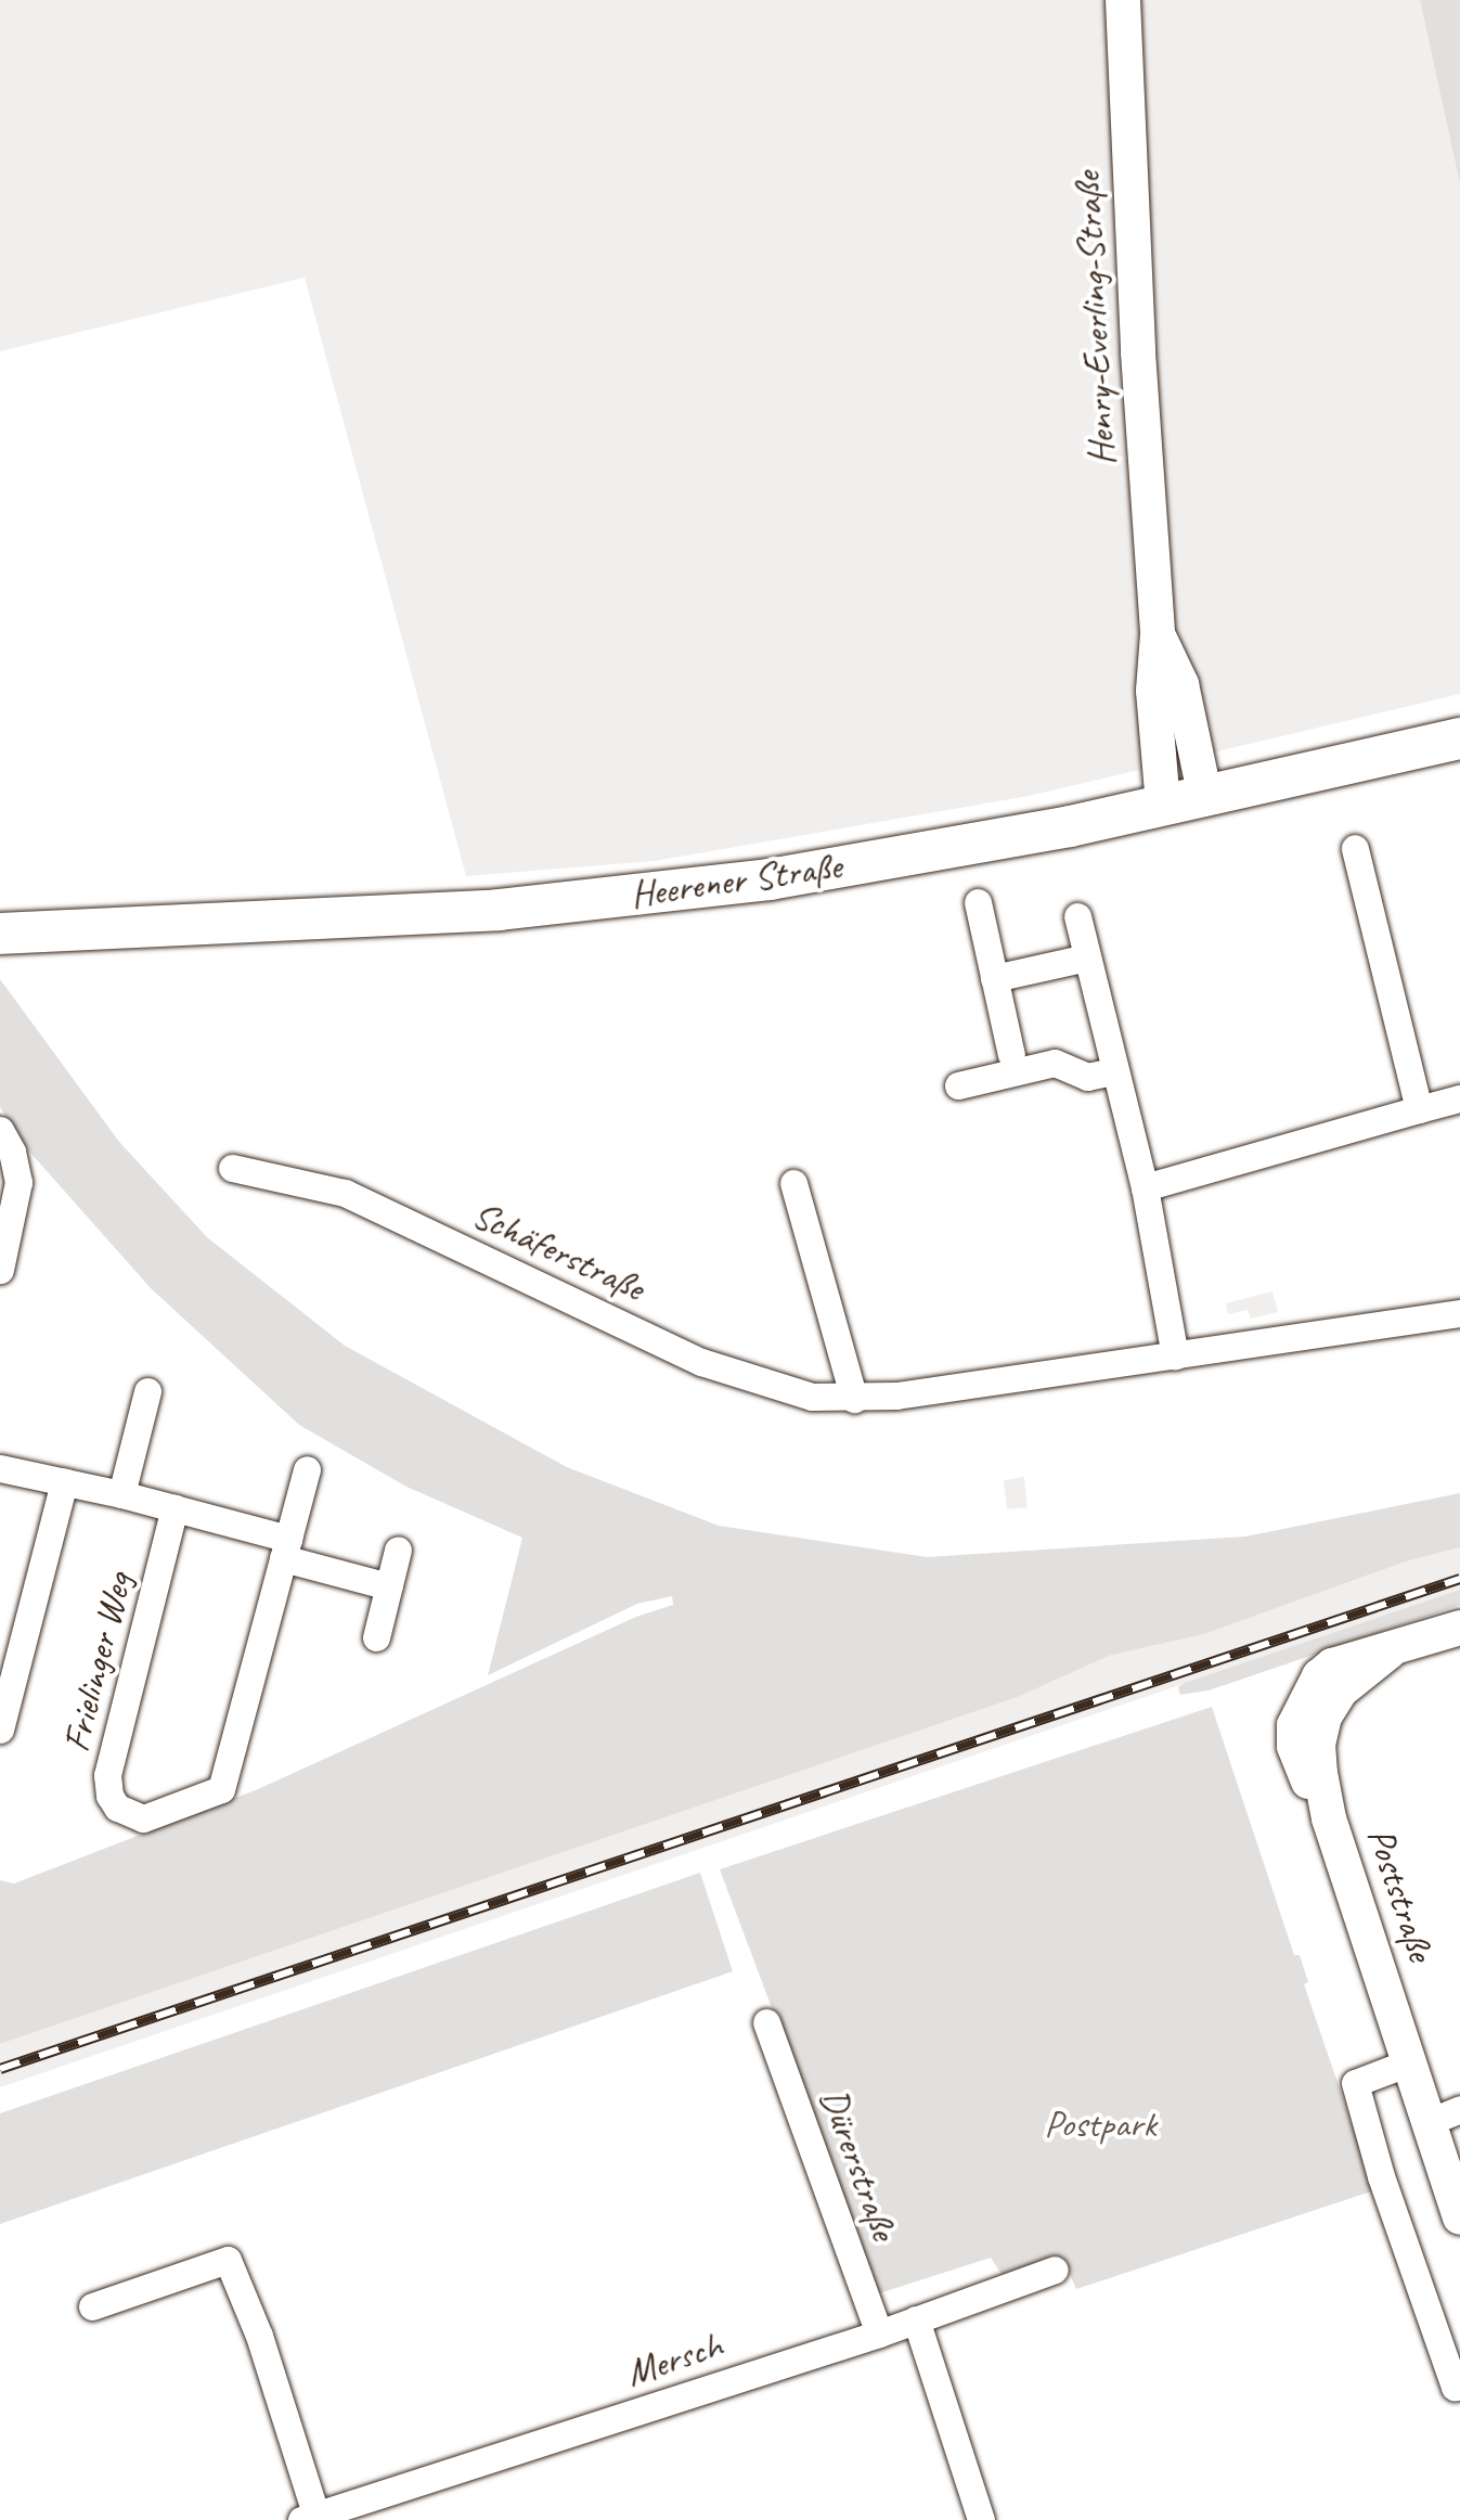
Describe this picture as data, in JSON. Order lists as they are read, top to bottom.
{
  "streets": {
    "main road": ["Heerener Straße"],
    "street": [
      "Henry-Everling-Straße",
      "Schäferstraße",
      "Frielinger Weg",
      "Poststraße",
      "Dürerstraße",
      "Mersch"
    ]
  },
  "crossings": [
    ["Henry-Everling-Straße", "Heerener Straße"],
    ["Dürerstraße", "Mersch"]
  ],
  "parks": ["Postpark"]
}
